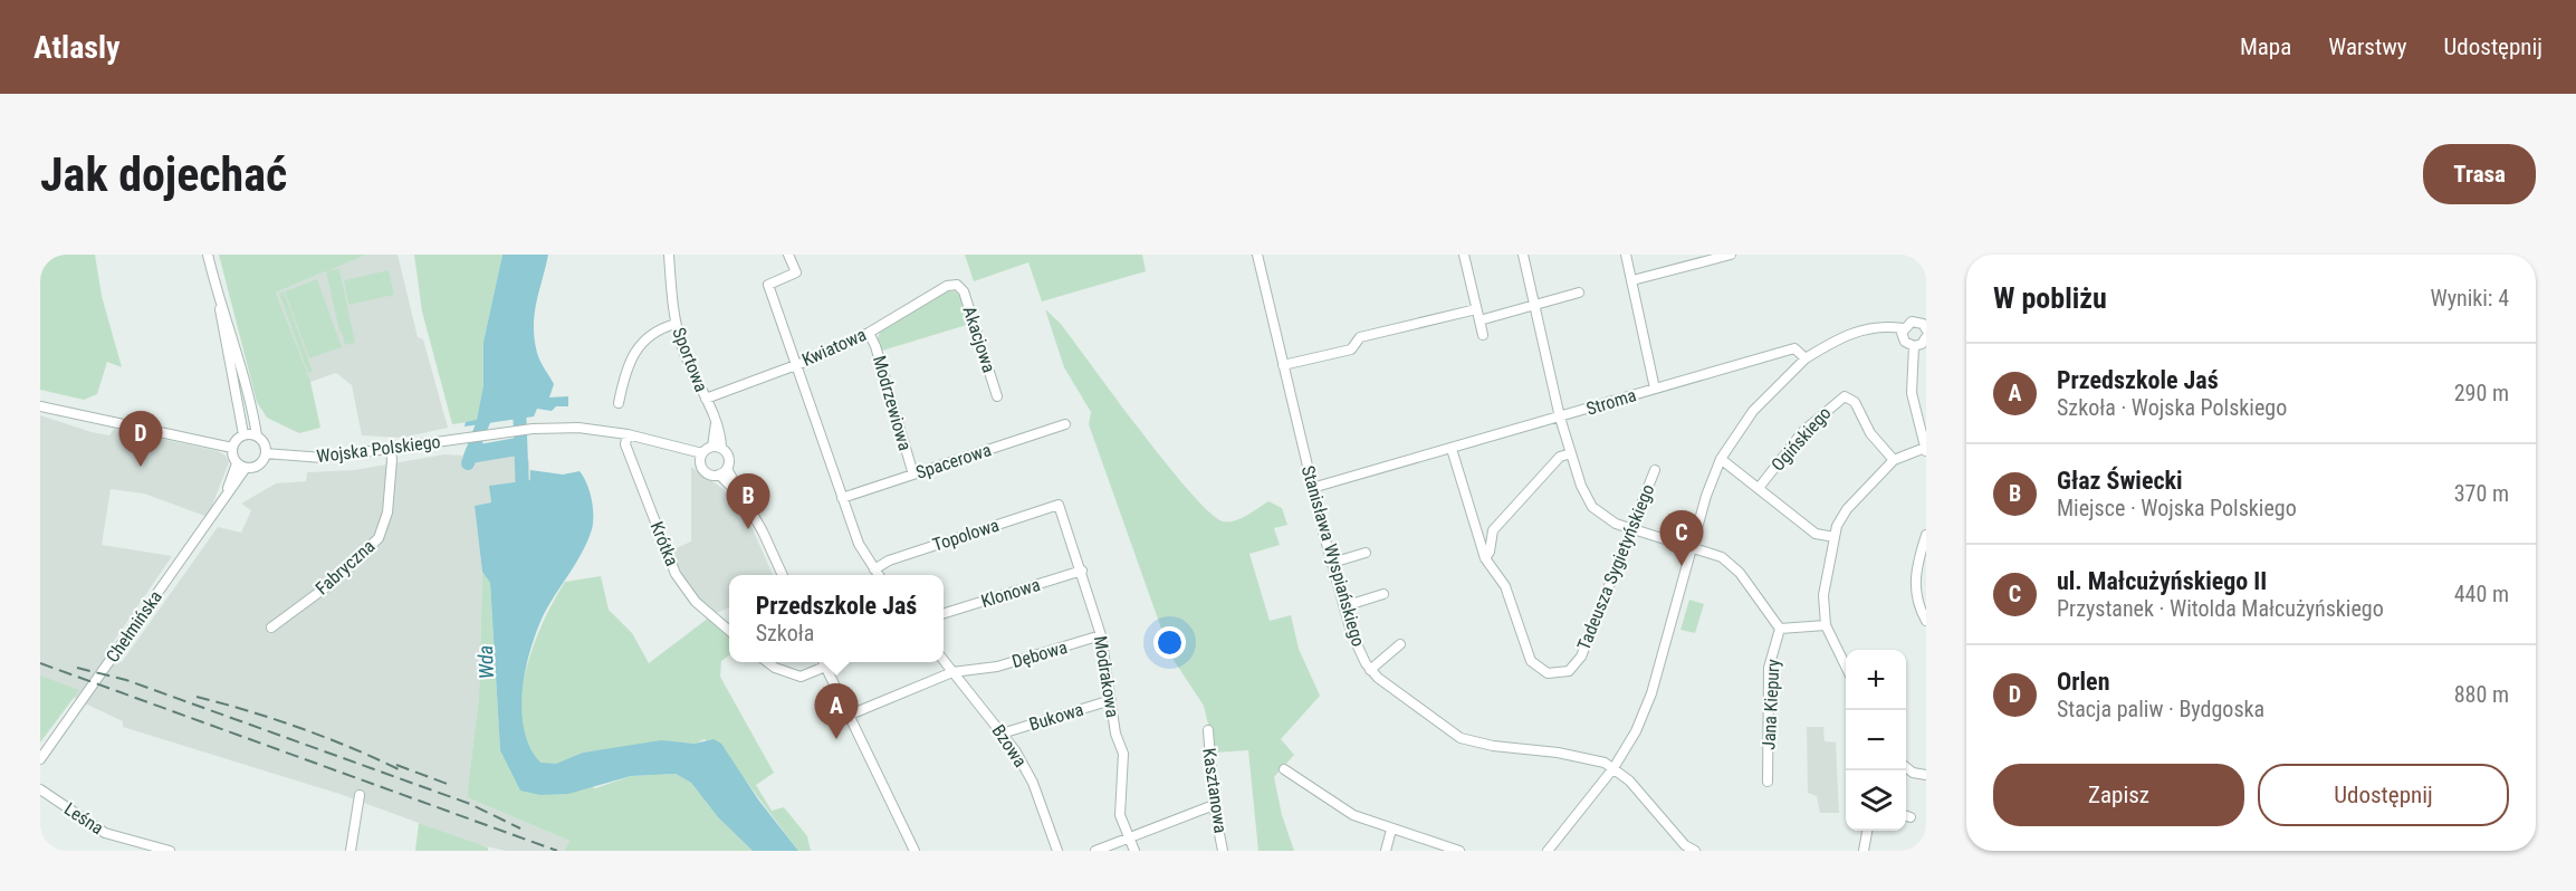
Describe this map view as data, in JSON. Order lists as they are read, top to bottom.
{
  "streets": {
    "street": [
      "Akacjowa",
      "Kwiatowa",
      "Sportowa",
      "Stroma",
      "Modrzewiowa",
      "Ogińskiego",
      "Wojska Polskiego",
      "Spacerowa",
      "Topolowa",
      "Krótka",
      "Stanisława Wyspiańskiego",
      "Fabryczna",
      "Tadeusza Sygietyńskiego",
      "Klonowa",
      "Chełmińska",
      "Dębowa",
      "Modrakowa",
      "Jana Kiepury",
      "Bukowa",
      "Bzowa",
      "Kasztanowa",
      "Leśna"
    ]
  },
  "crossings": [
    ["Akacjowa", "Kwiatowa"],
    ["Kwiatowa", "Sportowa"],
    ["Kwiatowa", "Modrzewiowa"],
    ["Stroma", "Stanisława Wyspiańskiego"],
    ["Stroma", "Tadeusza Sygietyńskiego"],
    ["Modrzewiowa", "Spacerowa"],
    ["Wojska Polskiego", "Krótka"],
    ["Wojska Polskiego", "Fabryczna"],
    ["Wojska Polskiego", "Chełmińska"],
    ["Topolowa", "Modrakowa"],
    ["Klonowa", "Modrakowa"],
    ["Dębowa", "Modrakowa"],
    ["Dębowa", "Bzowa"],
    ["Modrakowa", "Bukowa"],
    ["Bukowa", "Bzowa"]
  ],
  "water": ["Wda"],
  "page": {
    "header": "Atlasly",
    "nav": ["Mapa", "Warstwy", "Udostępnij"],
    "buttons": [
      "Trasa",
      ["Zapisz", "Udostępnij"]
    ],
    "title": "Jak dojechać",
    "heading": ["W pobliżu", "Wyniki: 4"],
    "list": [
      {
        "mark": "A",
        "name": "Przedszkole Jaś",
        "note": "Szkoła · Wojska Polskiego",
        "value": "290 m"
      },
      {
        "mark": "B",
        "name": "Głaz Świecki",
        "note": "Miejsce · Wojska Polskiego",
        "value": "370 m"
      },
      {
        "mark": "C",
        "name": "ul. Małcużyńskiego II",
        "note": "Przystanek · Witolda Małcużyńskiego",
        "value": "440 m"
      },
      {
        "mark": "D",
        "name": "Orlen",
        "note": "Stacja paliw · Bydgoska",
        "value": "880 m"
      }
    ],
    "pins": [
      "D",
      "B",
      "C",
      "A"
    ],
    "popup": ["Przedszkole Jaś", "Szkoła"],
    "map_buttons": ["+", "−"]
  }
}
